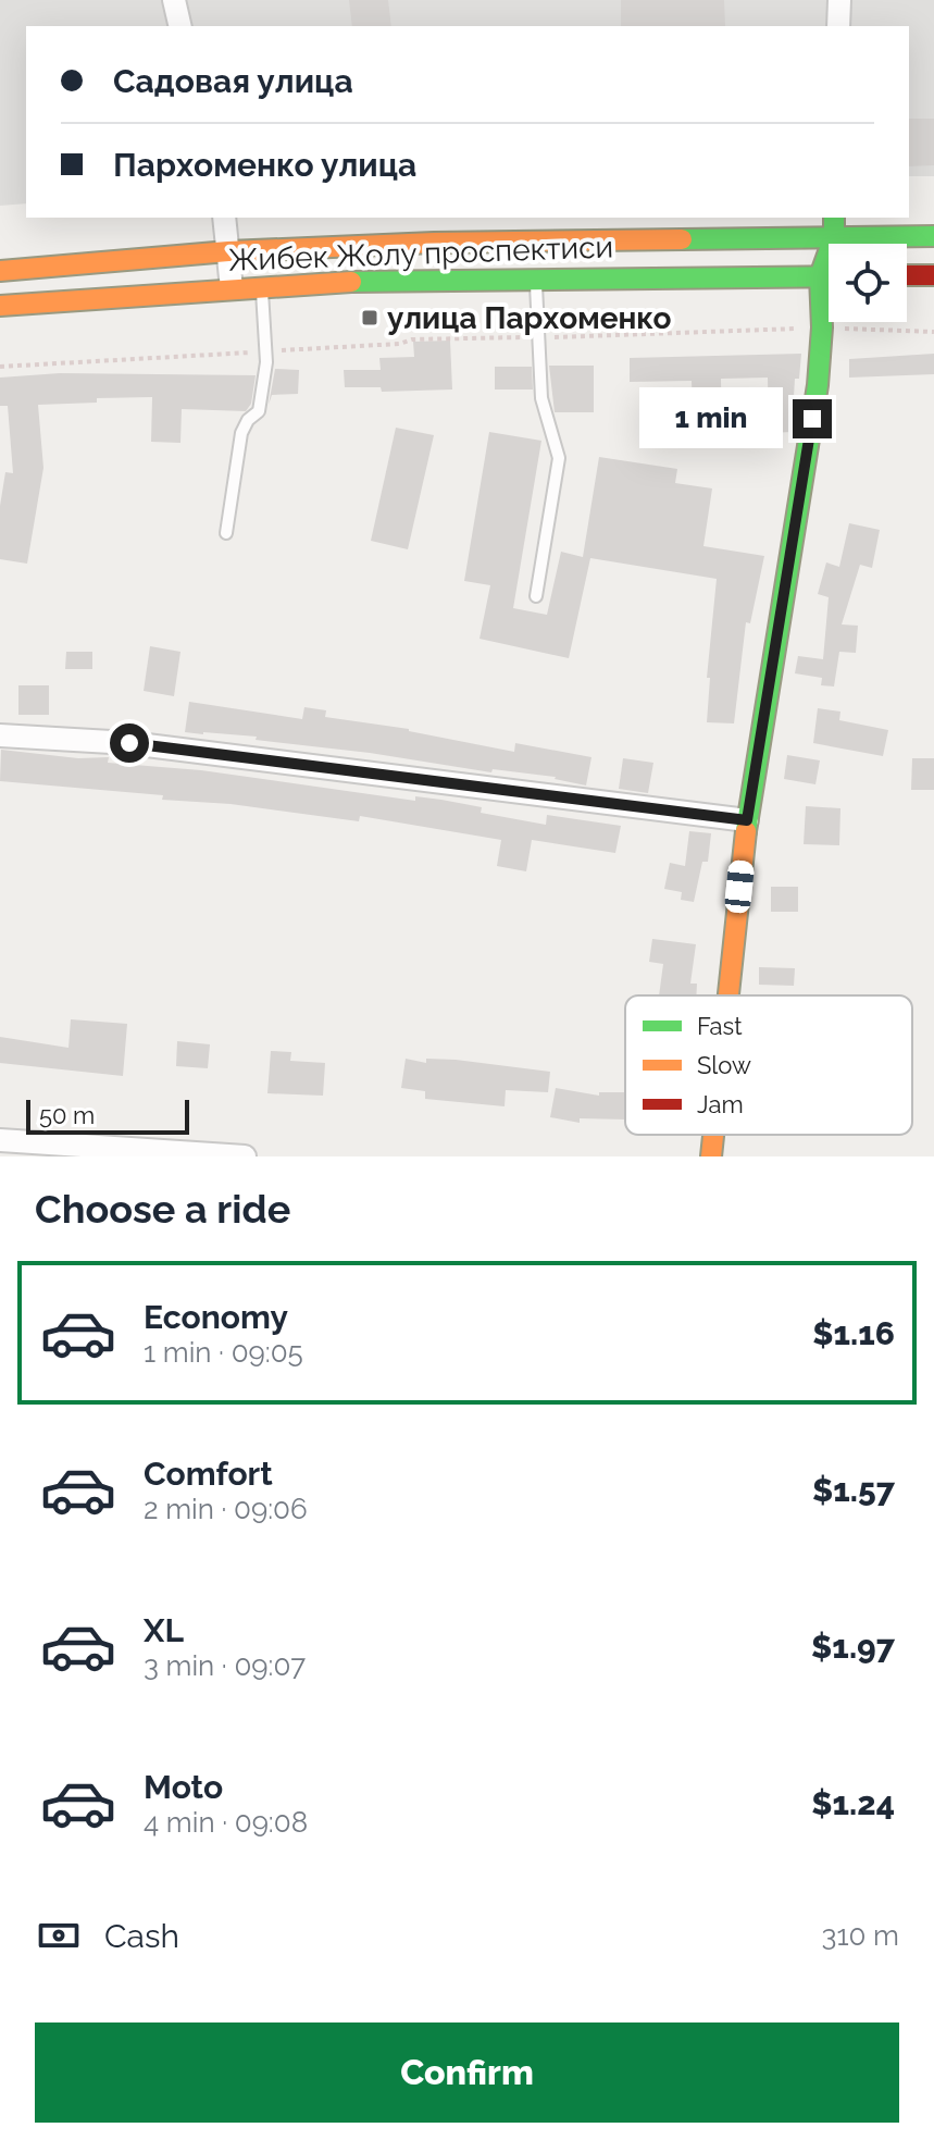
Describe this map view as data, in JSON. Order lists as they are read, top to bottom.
{
  "streets": {
    "main road": ["Жибек Жолу проспектиси"]
  },
  "places": {
    "transit": ["улица Пархоменко"]
  },
  "legend": ["Fast", "Slow", "Jam"],
  "scale_bar": "50 m",
  "page": {
    "banner": ["Садовая улица", "Пархоменко улица"],
    "bubble": "1 min",
    "scale": "50 m",
    "heading": "Choose a ride",
    "list": [
      {
        "name": "Economy",
        "note": "1 min · 09:05",
        "value": "$1.16"
      },
      {
        "name": "Comfort",
        "note": "2 min · 09:06",
        "value": "$1.57"
      },
      {
        "name": "XL",
        "note": "3 min · 09:07",
        "value": "$1.97"
      },
      {
        "name": "Moto",
        "note": "4 min · 09:08",
        "value": "$1.24"
      }
    ],
    "pay": ["Cash", "310 m"],
    "buttons": "Confirm"
  }
}
